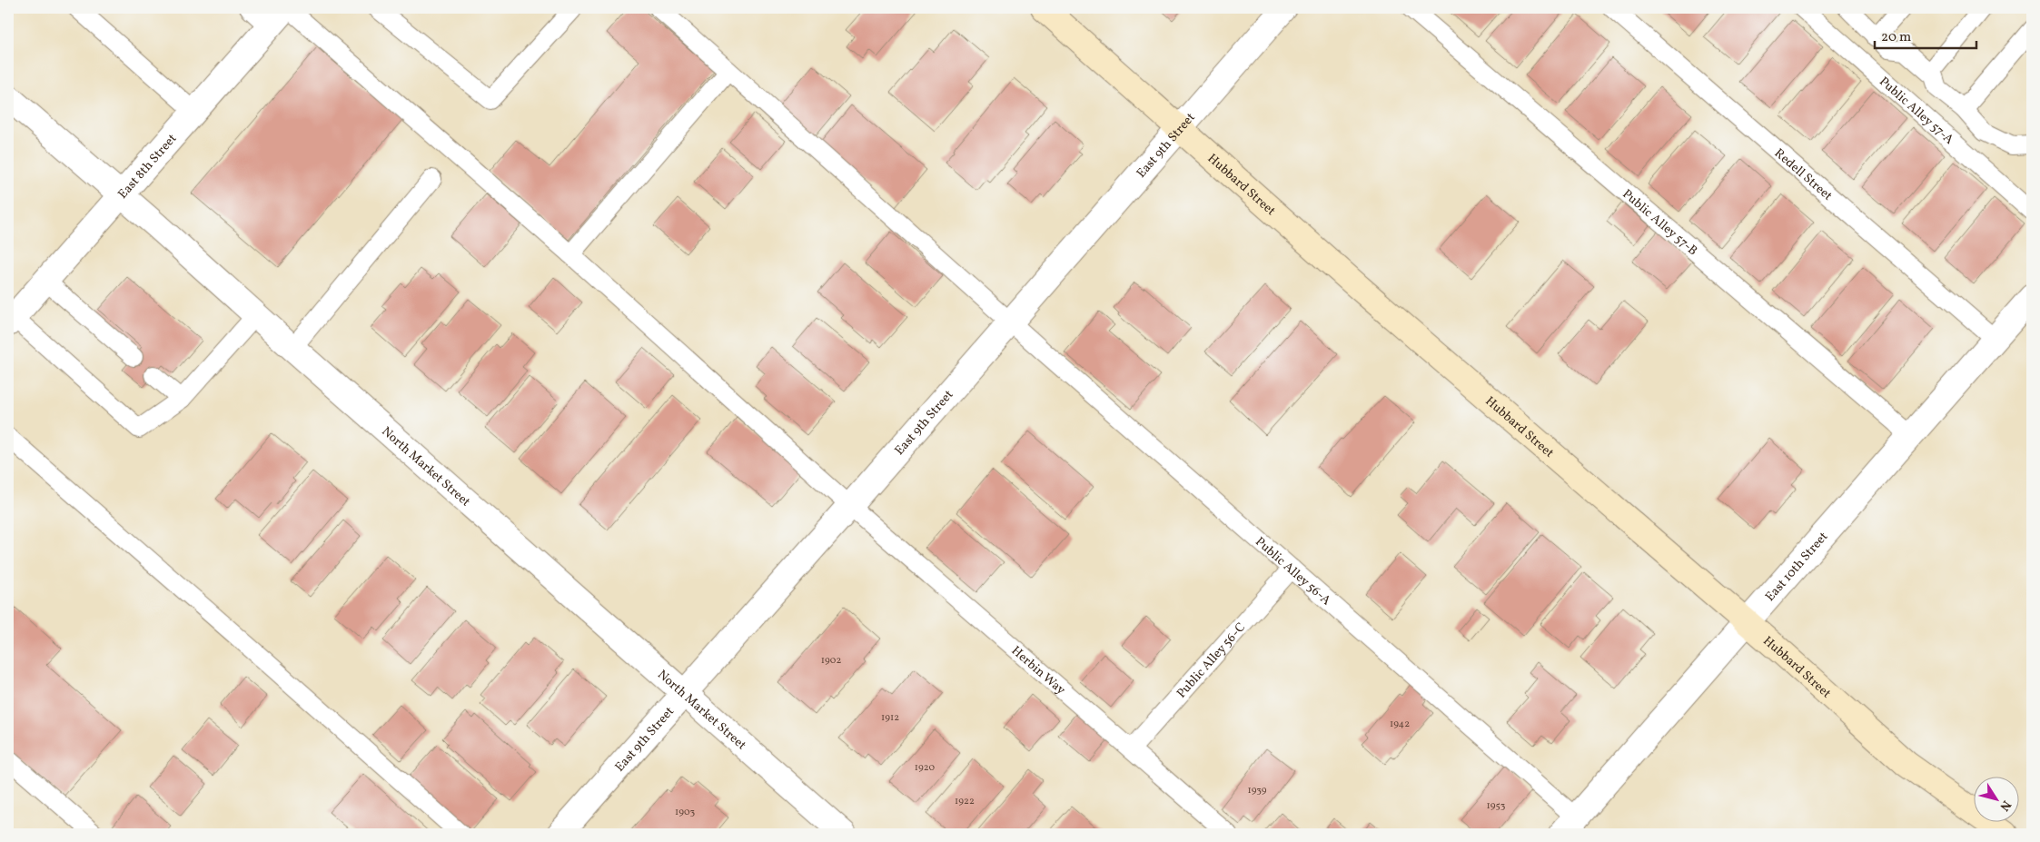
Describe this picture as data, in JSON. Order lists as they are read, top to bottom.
{
  "streets": {
    "main road": ["Hubbard Street"],
    "street": [
      "East 9th Street",
      "East 8th Street",
      "North Market Street",
      "East 10th Street"
    ],
    "lane": [
      "Public Alley 57-A",
      "Redell Street",
      "Public Alley 57-B",
      "Public Alley 56-A",
      "Public Alley 56-C",
      "Herbin Way"
    ]
  },
  "crossings": [
    ["East 9th Street", "Hubbard Street"],
    ["East 9th Street", "North Market Street"],
    ["East 9th Street", "Public Alley 56-A"],
    ["East 9th Street", "Herbin Way"],
    ["East 8th Street", "North Market Street"],
    ["East 8th Street", "Herbin Way"],
    ["Redell Street", "East 10th Street"],
    ["Hubbard Street", "East 10th Street"],
    ["Public Alley 57-B", "East 10th Street"],
    ["East 10th Street", "Public Alley 56-A"],
    ["Public Alley 56-A", "Public Alley 56-C"],
    ["Public Alley 56-C", "Herbin Way"]
  ],
  "house_numbers": [
    "1902",
    "1912",
    "1942",
    "1920",
    "1939",
    "1922",
    "1953",
    "1903"
  ],
  "scale_bar": "20 m",
  "north": "bottom right"
}
